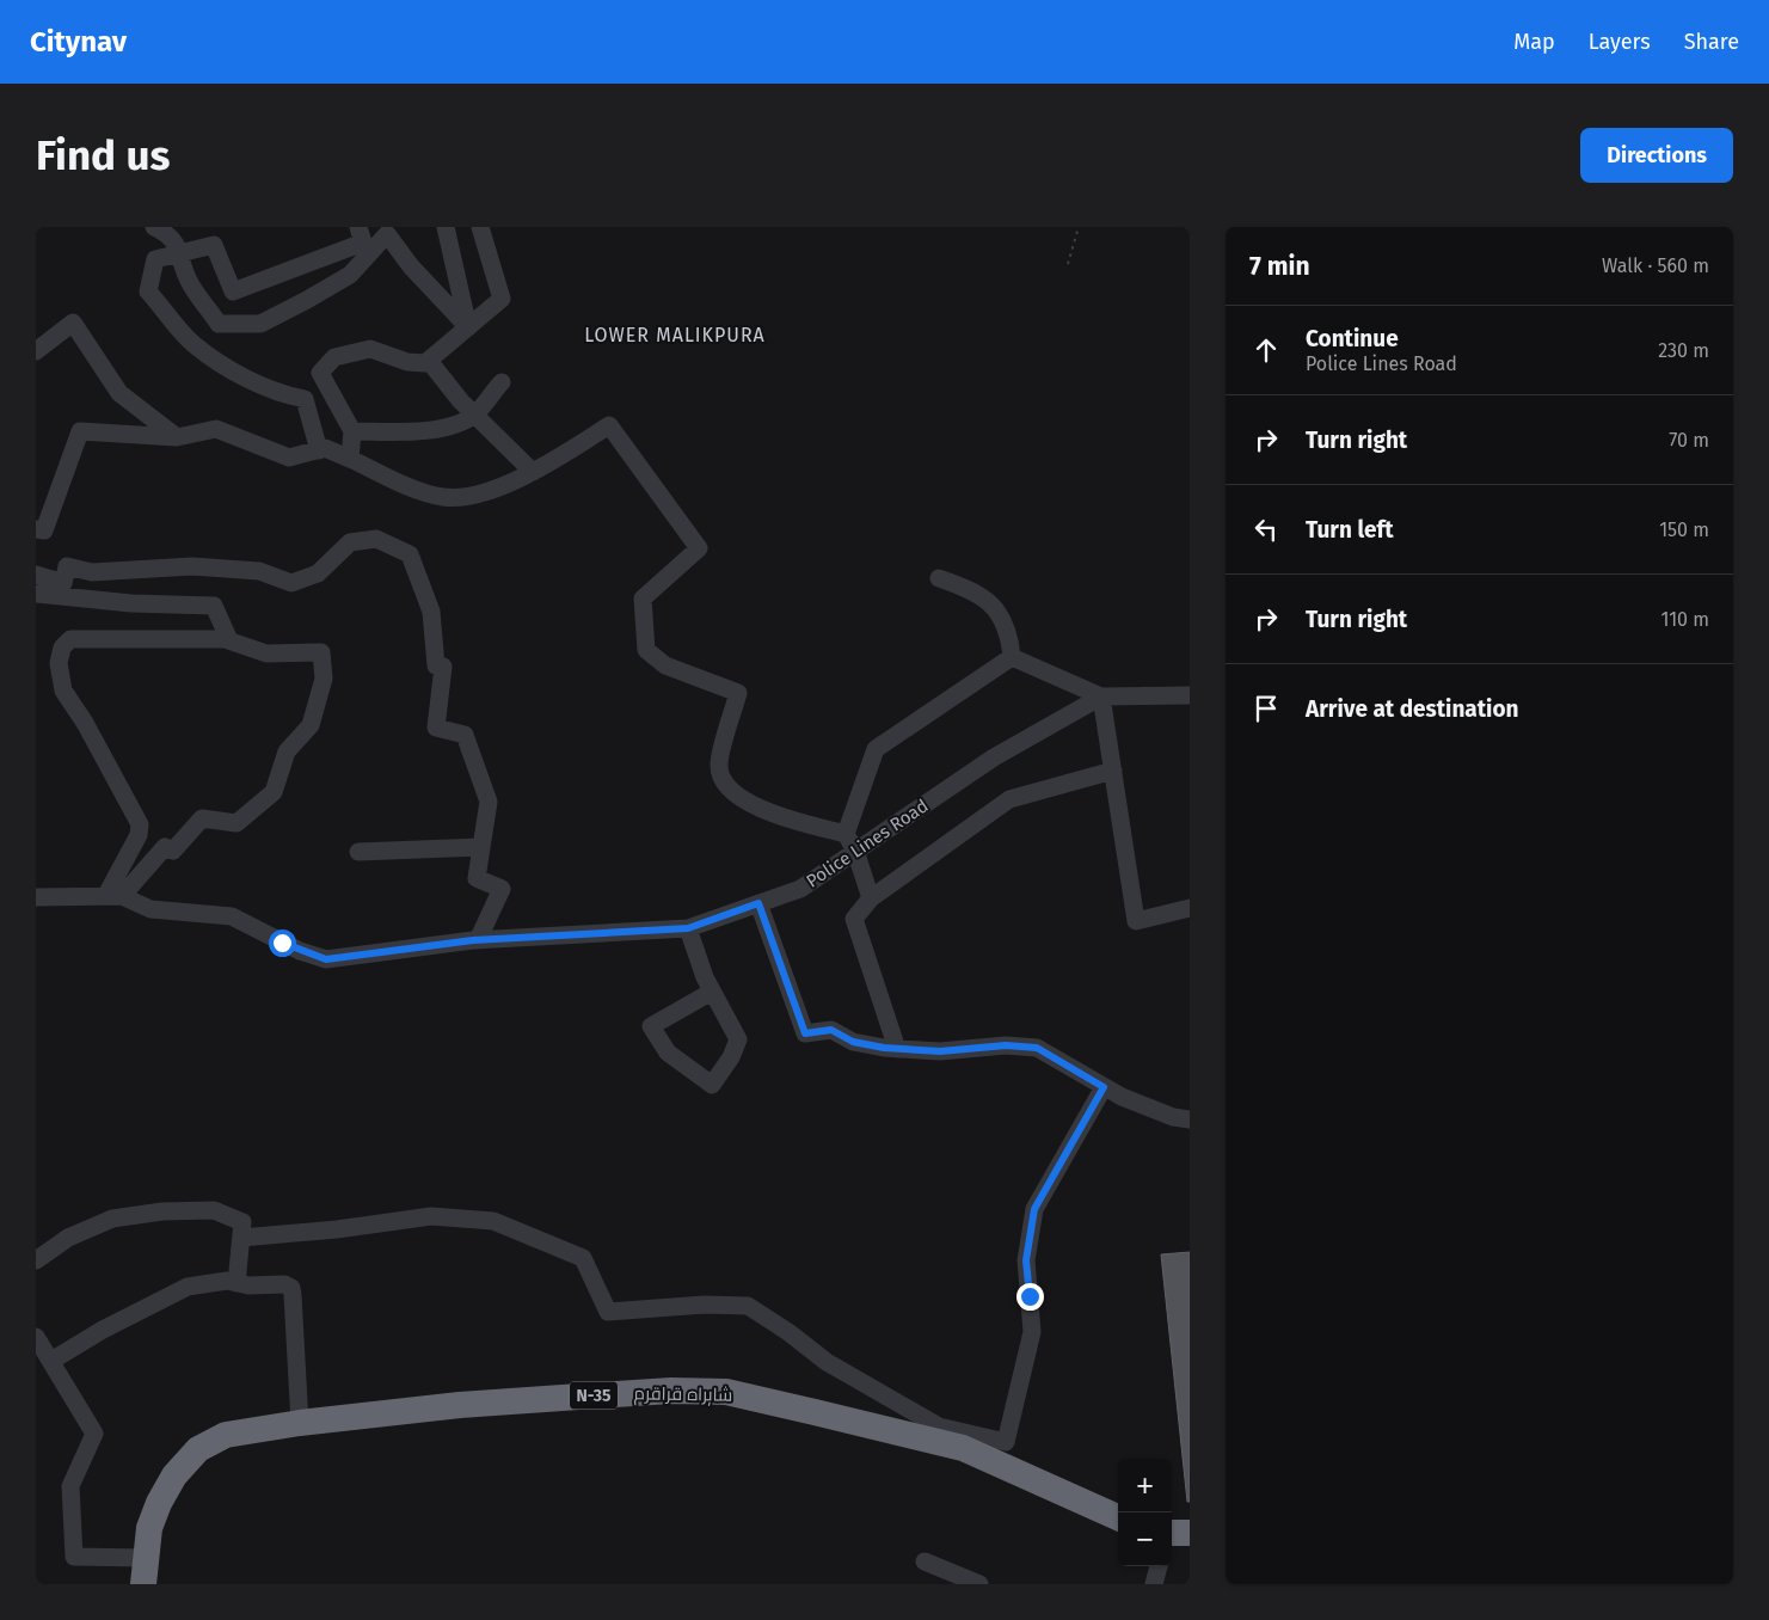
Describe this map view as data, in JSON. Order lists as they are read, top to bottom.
{
  "streets": {
    "highway": ["شاہراہ قراقرم", "N-35"],
    "street": ["Police Lines Road"]
  },
  "districts": ["LOWER MALIKPURA"],
  "page": {
    "header": "Citynav",
    "nav": ["Map", "Layers", "Share"],
    "buttons": "Directions",
    "title": "Find us",
    "heading": ["7 min", "Walk · 560 m"],
    "list": [
      ["Continue", "Police Lines Road", "230 m"],
      ["Turn right", "70 m"],
      ["Turn left", "150 m"],
      ["Turn right", "110 m"],
      "Arrive at destination"
    ],
    "map_buttons": ["+", "−"]
  }
}
